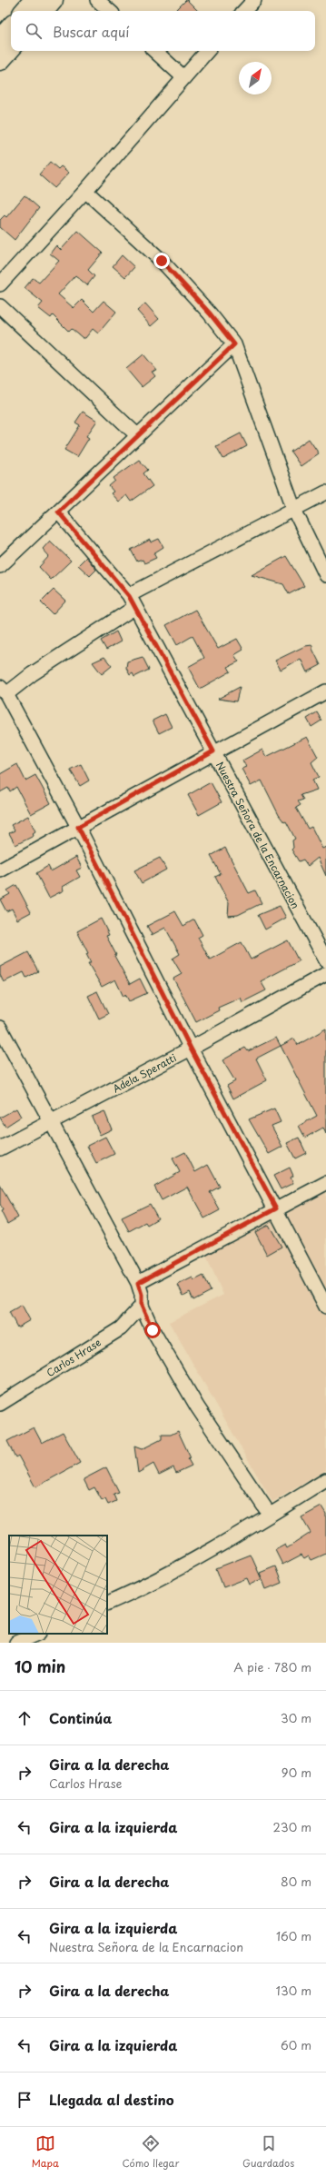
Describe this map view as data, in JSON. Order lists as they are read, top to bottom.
{
  "streets": {
    "street": ["Nuestra Señora de la Encarnacion", "Adela Speratti", "Carlos Hrase"]
  },
  "north": "top right",
  "page": {
    "search": "Buscar aquí",
    "heading": ["10 min", "A pie · 780 m"],
    "list": [
      ["Continúa", "30 m"],
      ["Gira a la derecha", "Carlos Hrase", "90 m"],
      ["Gira a la izquierda", "230 m"],
      ["Gira a la derecha", "80 m"],
      ["Gira a la izquierda", "Nuestra Señora de la Encarnacion", "160 m"],
      ["Gira a la derecha", "130 m"],
      ["Gira a la izquierda", "60 m"],
      "Llegada al destino"
    ],
    "nav": ["Mapa", "Cómo llegar", "Guardados"]
  }
}
